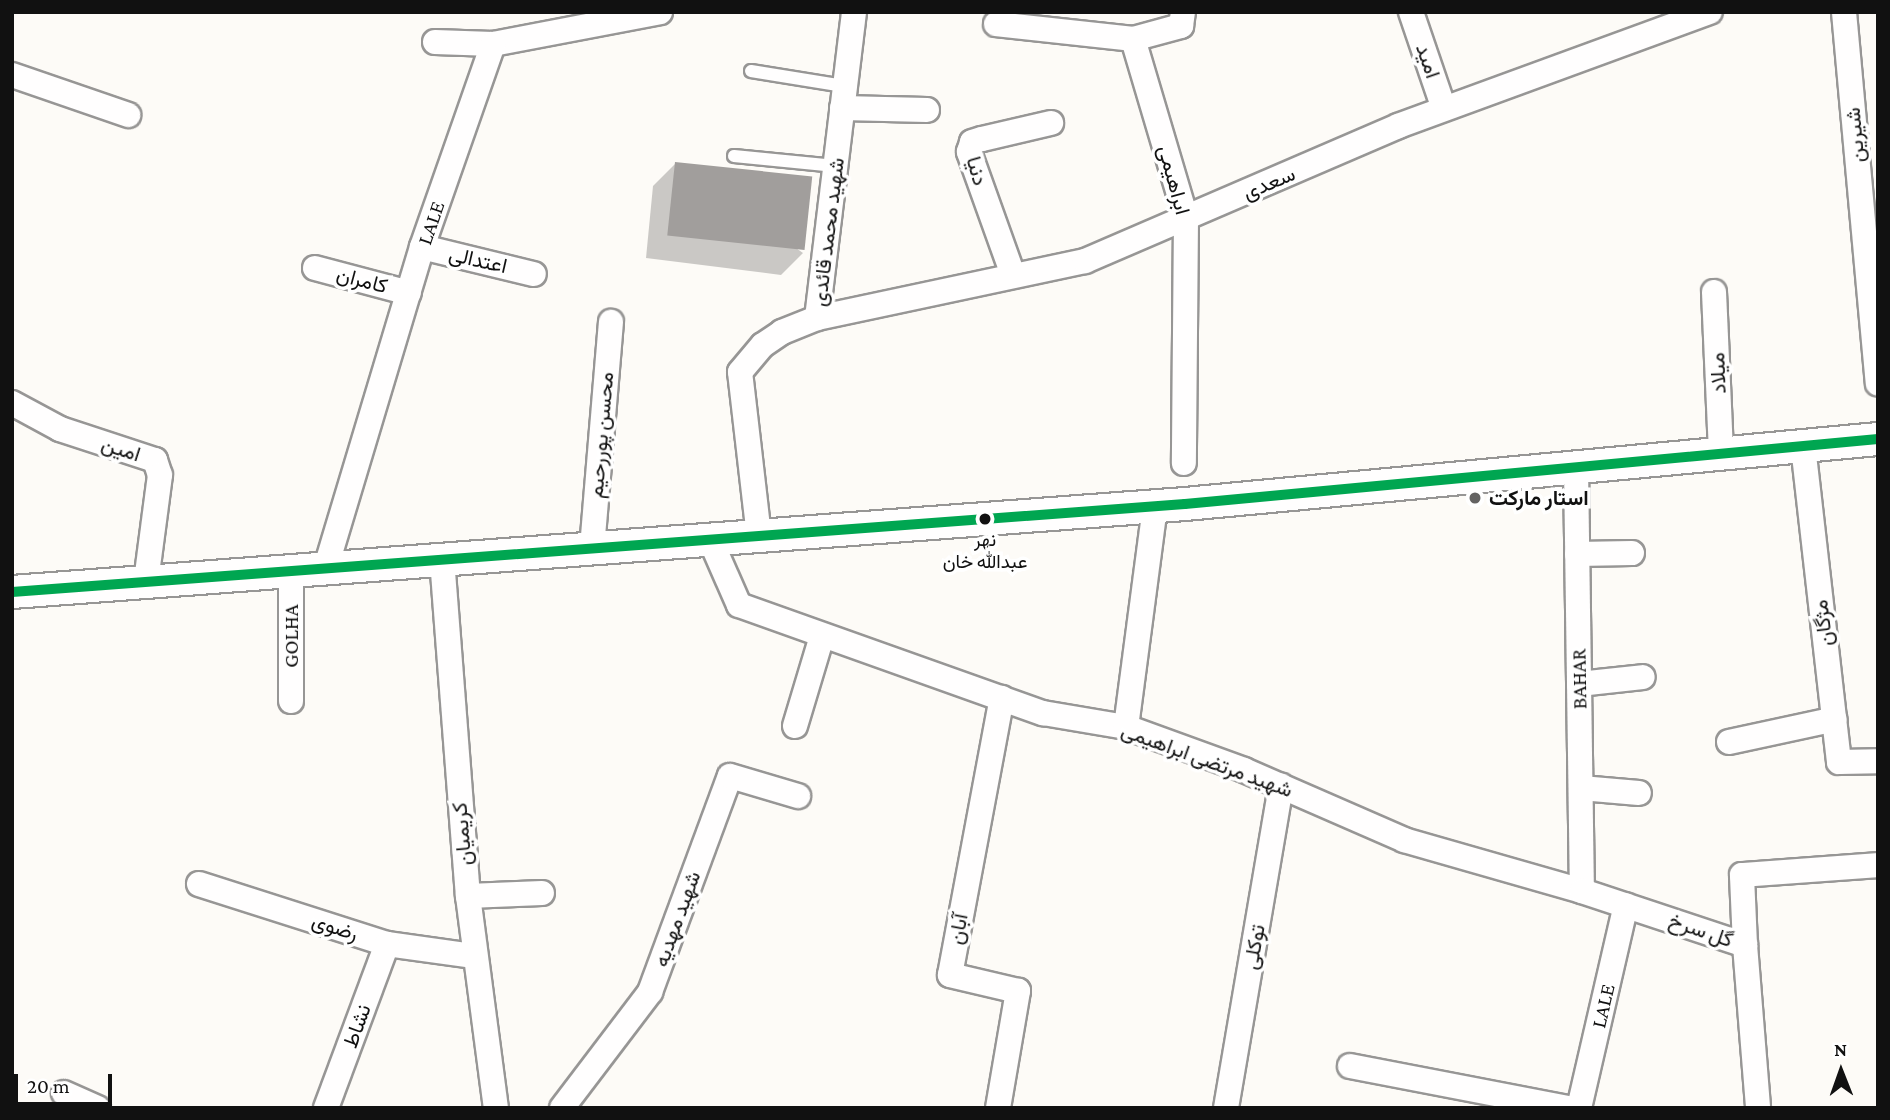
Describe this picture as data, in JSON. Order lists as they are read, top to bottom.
{
  "streets": {
    "street": [
      "امید",
      "شیرین",
      "دنیا",
      "ابراهیمی",
      "سعدی",
      "LALE",
      "شهید محمد قائدی",
      "اعتدالی",
      "کامران",
      "میلاد",
      "محسن پوررحیم",
      "امین",
      "مژگان",
      "GOLHA",
      "BAHAR",
      "شهید مرتضی ابراهیمی",
      "کریمیان",
      "شهید مهدیه",
      "رضوی",
      "آبان",
      "گل سرخ",
      "توکلی",
      "نشاط"
    ]
  },
  "crossings": [
    ["امید", "سعدی"],
    ["دنیا", "سعدی"],
    ["ابراهیمی", "سعدی"],
    ["سعدی", "شهید محمد قائدی"],
    ["LALE", "اعتدالی"],
    ["LALE", "کامران"],
    ["LALE", "گل سرخ"],
    ["BAHAR", "شهید مرتضی ابراهیمی"],
    ["BAHAR", "گل سرخ"],
    ["شهید مرتضی ابراهیمی", "آبان"],
    ["شهید مرتضی ابراهیمی", "گل سرخ"],
    ["شهید مرتضی ابراهیمی", "توکلی"],
    ["کریمیان", "رضوی"],
    ["رضوی", "نشاط"]
  ],
  "places": ["استار مارکت", "نهر عبدالله خان"],
  "scale_bar": "20 m",
  "north": "top"
}
